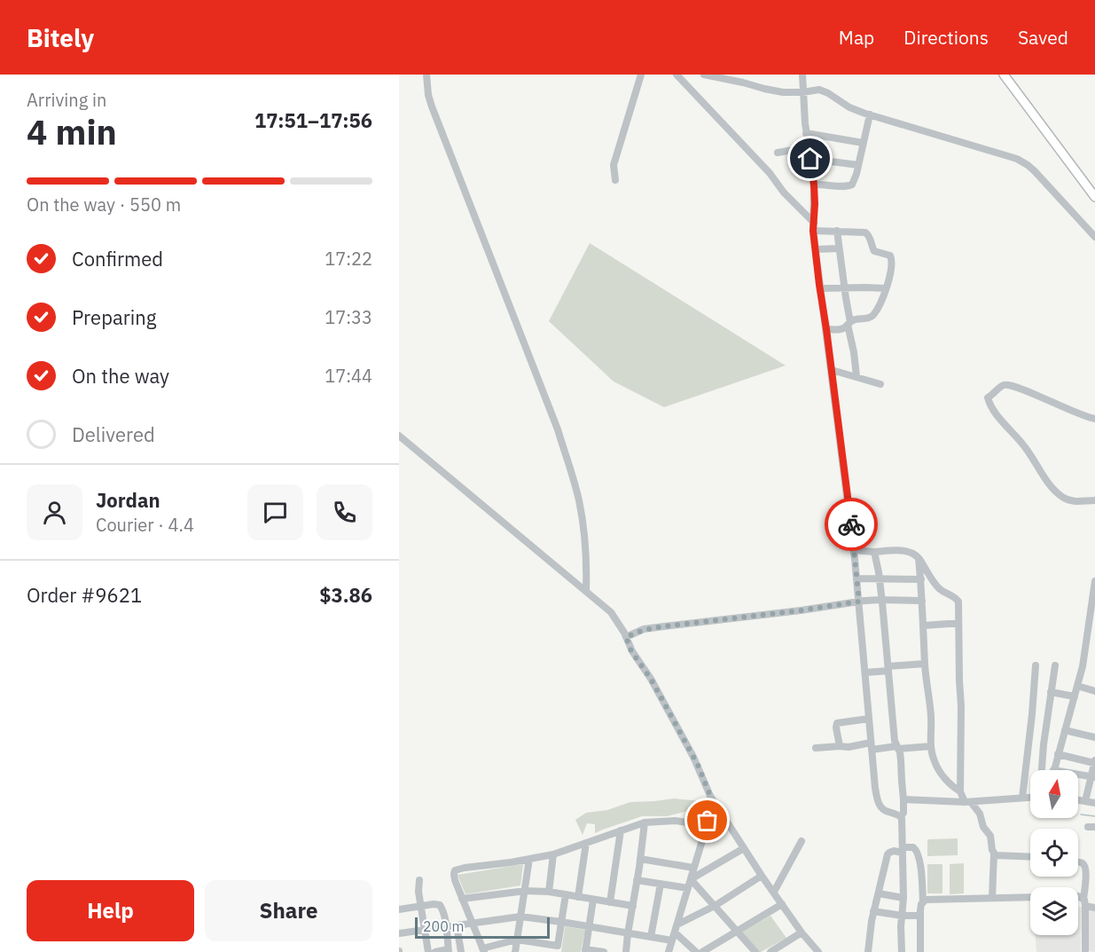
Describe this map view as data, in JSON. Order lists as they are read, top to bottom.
{
  "scale_bar": "200 m",
  "north": "top",
  "page": {
    "header": "Bitely",
    "nav": ["Map", "Directions", "Saved"],
    "heading": ["4 min", "Arriving in", "17:51–17:56"],
    "panel": [
      "Jordan",
      "Courier · 4.4",
      "Order #9621",
      "$3.86"
    ],
    "bar": "On the way · 550 m",
    "list": [
      ["Confirmed", "17:22"],
      ["Preparing", "17:33"],
      ["On the way", "17:44"],
      "Delivered"
    ],
    "buttons": ["Help", "Share"],
    "scale": "200 m"
  }
}
